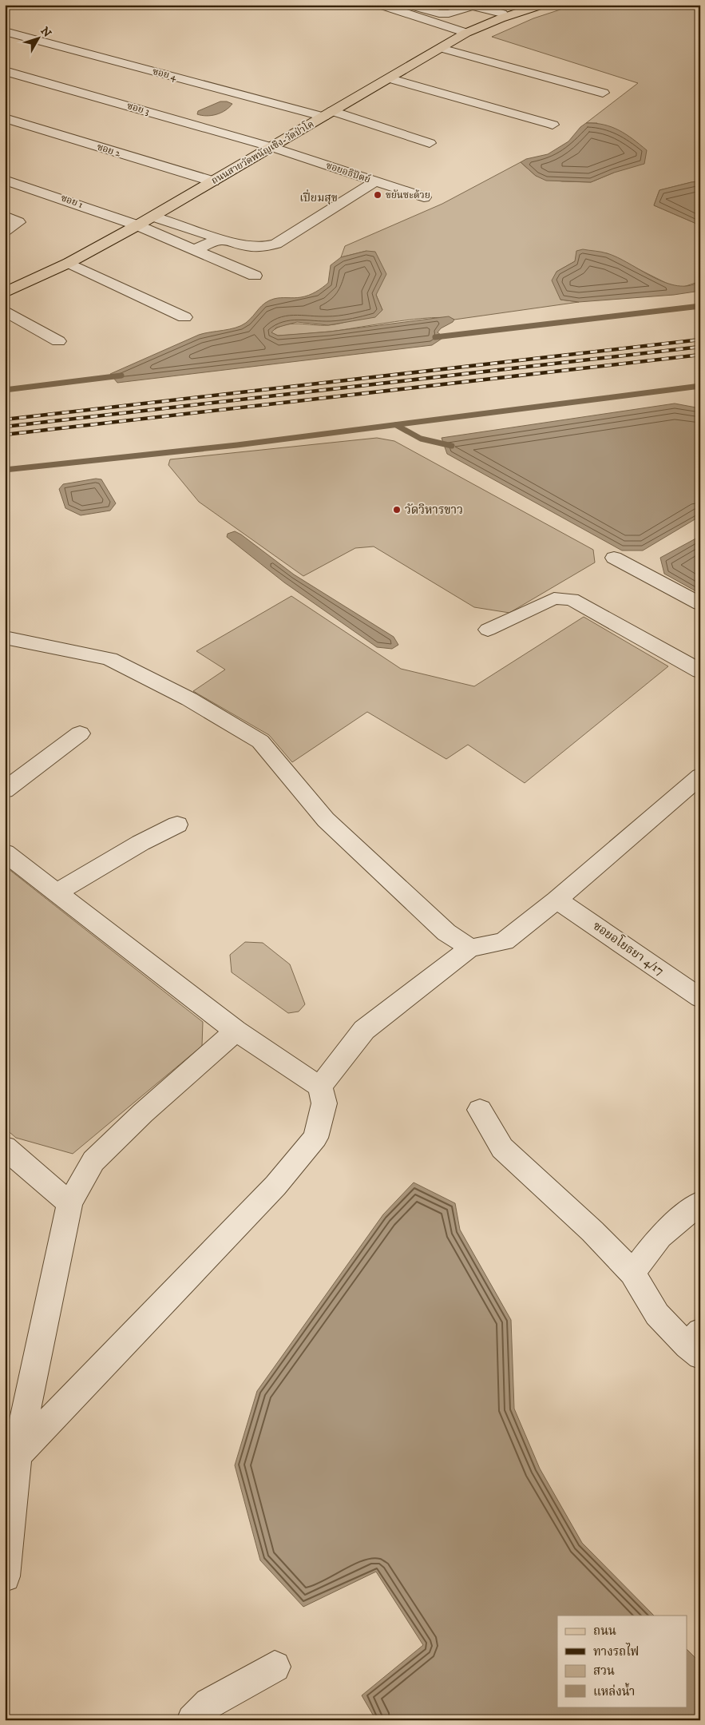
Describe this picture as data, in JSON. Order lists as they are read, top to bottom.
{
  "streets": {
    "main road": ["ถนนสายวัดพนัญเชิง-วัดป่าโค"],
    "street": [
      "ซอย 4",
      "ซอย 3",
      "ซอย 2",
      "ซอยอธิปัตย์",
      "ซอย 1",
      "ซอยอโยธยา 4/17"
    ]
  },
  "crossings": [
    ["ซอย 4", "ถนนสายวัดพนัญเชิง-วัดป่าโค"],
    ["ซอย 3", "ถนนสายวัดพนัญเชิง-วัดป่าโค"],
    ["ซอย 3", "ซอยอธิปัตย์"],
    ["ซอย 2", "ถนนสายวัดพนัญเชิง-วัดป่าโค"],
    ["ถนนสายวัดพนัญเชิง-วัดป่าโค", "ซอยอธิปัตย์"],
    ["ถนนสายวัดพนัญเชิง-วัดป่าโค", "ซอย 1"]
  ],
  "districts": ["เปี่ยมสุข"],
  "places": ["ขยันซะด้วย", "วัดวิหารขาว"],
  "legend": [
    "ถนน",
    "ทางรถไฟ",
    "สวน",
    "แหล่งน้ำ"
  ],
  "north": "top right"
}
